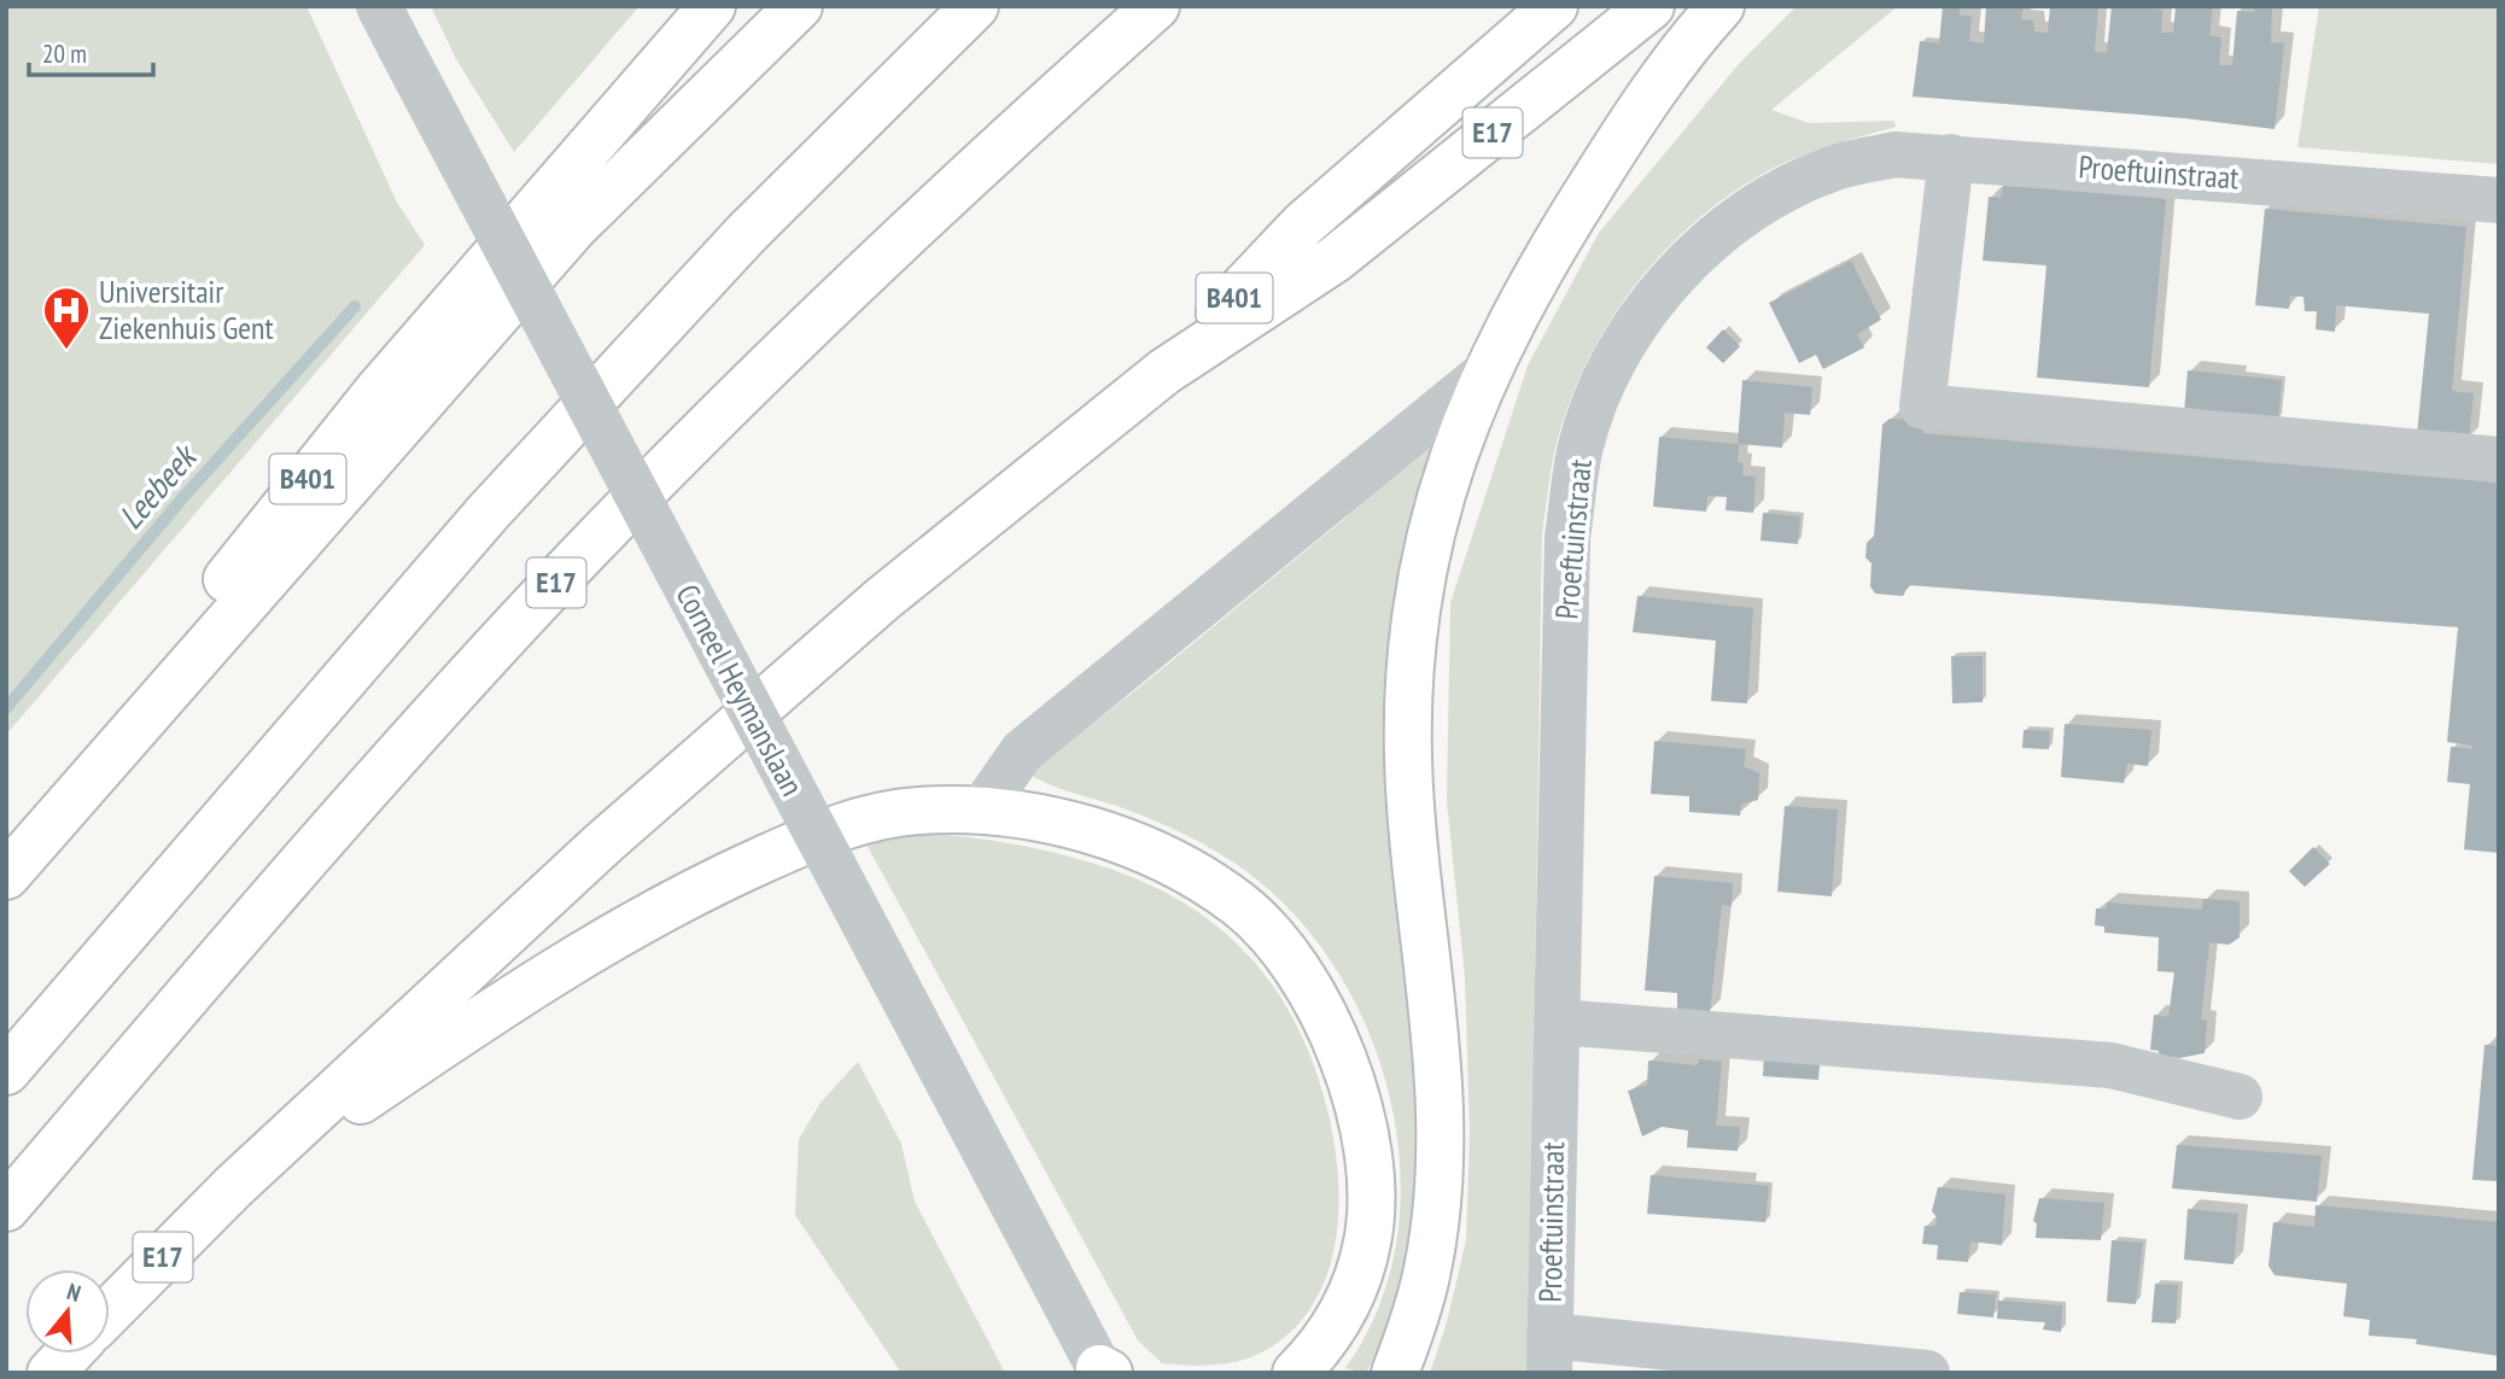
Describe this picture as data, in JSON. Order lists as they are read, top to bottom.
{
  "streets": {
    "highway": ["E17", "B401"],
    "street": ["Proeftuinstraat", "Corneel Heymanslaan"]
  },
  "crossings": [
    ["E17", "B401"]
  ],
  "water": ["Leebeek"],
  "places": {
    "hospital": ["Universitair Ziekenhuis Gent"]
  },
  "scale_bar": "20 m",
  "north": "top"
}
